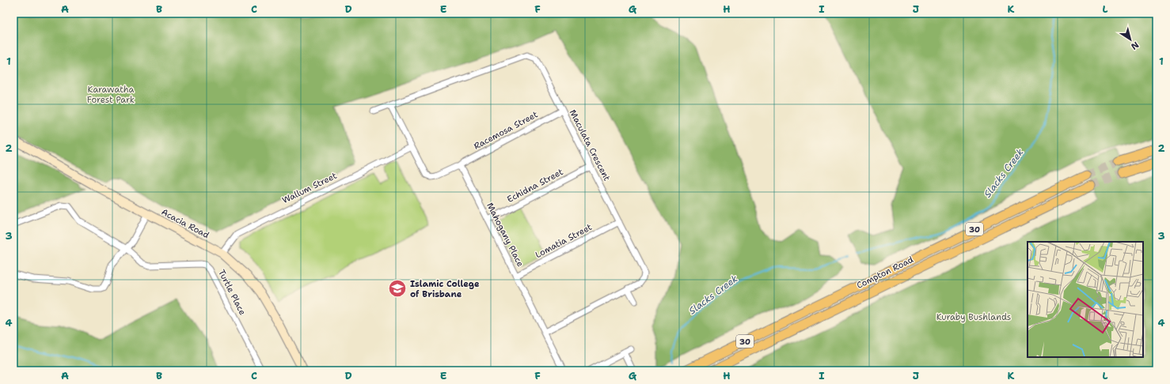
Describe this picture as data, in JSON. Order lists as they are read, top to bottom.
{
  "streets": {
    "main road": ["30", "Compton Road"],
    "street": [
      "Racemosa Street",
      "Maculata Crescent",
      "Echidna Street",
      "Wallum Street",
      "Acacia Road",
      "Mahogany Place",
      "Lomatia Street",
      "Turtle Place"
    ]
  },
  "crossings": [
    ["Racemosa Street", "Maculata Crescent"],
    ["Racemosa Street", "Mahogany Place"],
    ["Maculata Crescent", "Echidna Street"],
    ["Maculata Crescent", "Mahogany Place"],
    ["Maculata Crescent", "Lomatia Street"],
    ["Echidna Street", "Mahogany Place"],
    ["Wallum Street", "Acacia Road"],
    ["Mahogany Place", "Lomatia Street"]
  ],
  "water": ["Slacks Creek"],
  "parks": ["Karawatha Forest Park", "Kuraby Bushlands"],
  "places": {
    "school or university": ["Islamic College of Brisbane"]
  },
  "north": "bottom right",
  "grid": {
    "columns": [
      "A",
      "B",
      "C",
      "D",
      "E",
      "F",
      "G",
      "H",
      "I",
      "J",
      "K",
      "L"
    ],
    "rows": [
      "1",
      "2",
      "3",
      "4"
    ]
  }
}
